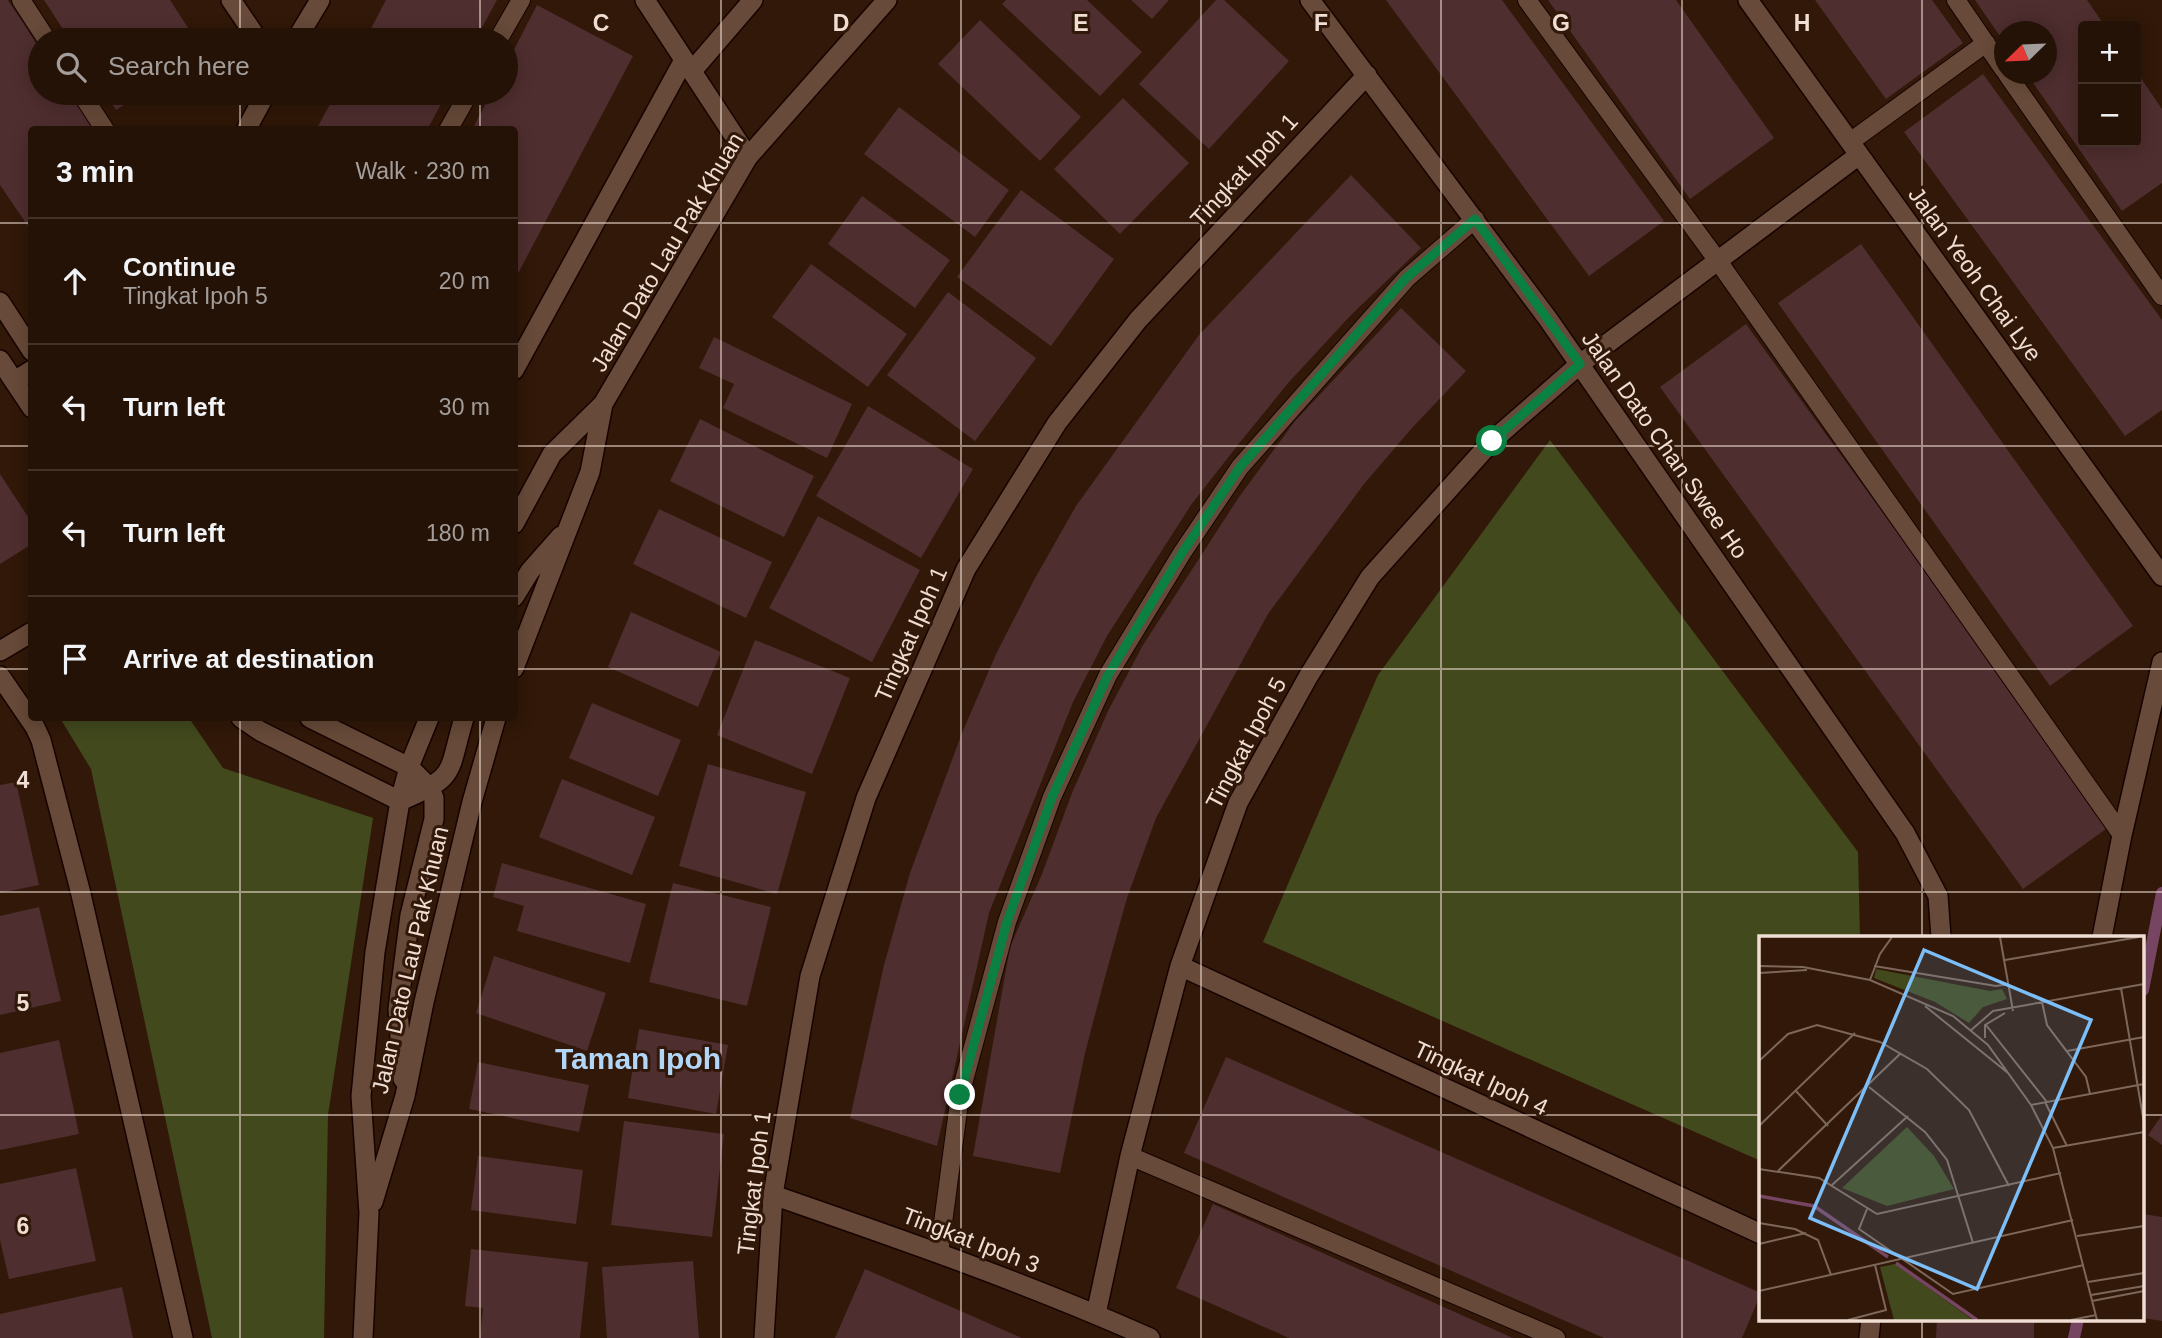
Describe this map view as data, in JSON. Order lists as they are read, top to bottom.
{
  "streets": {
    "street": [
      "Tingkat Ipoh 1",
      "Jalan Dato Lau Pak Khuan",
      "Jalan Yeoh Chai Lye",
      "Jalan Dato Chan Swee Ho",
      "Tingkat Ipoh 5",
      "Tingkat Ipoh 4",
      "Tingkat Ipoh 3"
    ]
  },
  "crossings": [
    ["Tingkat Ipoh 1", "Jalan Dato Chan Swee Ho"],
    ["Tingkat Ipoh 1", "Tingkat Ipoh 3"],
    ["Jalan Yeoh Chai Lye", "Tingkat Ipoh 5"],
    ["Jalan Dato Chan Swee Ho", "Tingkat Ipoh 5"],
    ["Tingkat Ipoh 5", "Tingkat Ipoh 4"],
    ["Tingkat Ipoh 5", "Tingkat Ipoh 3"]
  ],
  "districts": ["Taman Ipoh"],
  "north": "bottom left",
  "page": {
    "map_buttons": ["+", "−"],
    "search": "Search here",
    "heading": ["3 min", "Walk · 230 m"],
    "list": [
      ["Continue", "Tingkat Ipoh 5", "20 m"],
      ["Turn left", "30 m"],
      ["Turn left", "180 m"],
      "Arrive at destination"
    ]
  },
  "grid": {
    "columns": [
      "C",
      "D",
      "E",
      "F",
      "G",
      "H"
    ],
    "rows": ["4", "5", "6"]
  }
}
